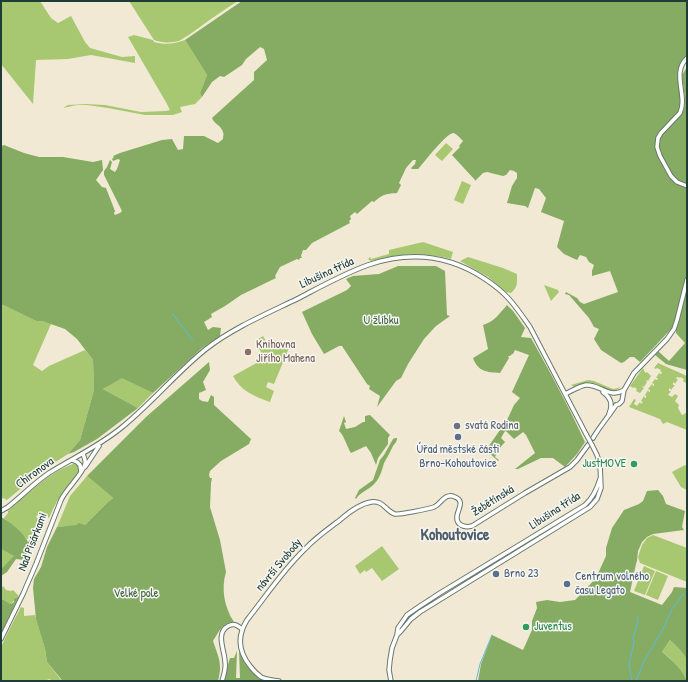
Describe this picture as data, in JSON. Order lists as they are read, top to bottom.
{
  "streets": {
    "street": [
      "Libušina třída",
      "Chironova",
      "Žebětínská",
      "Nad Pisárkami",
      "návrší Svobody"
    ]
  },
  "crossings": [
    ["Libušina třída", "Chironova"],
    ["Libušina třída", "Nad Pisárkami"],
    ["Žebětínská", "návrší Svobody"]
  ],
  "districts": ["Kohoutovice"],
  "parks": ["U žlíbku", "Velké pole"],
  "places": [
    "Knihovna Jiřího Mahena",
    "svatá Rodina",
    "Úřad městské části Brno-Kohoutovice",
    "JustMOVE",
    "Brno 23",
    "Centrum volného času Legato",
    "Juventus"
  ]
}
